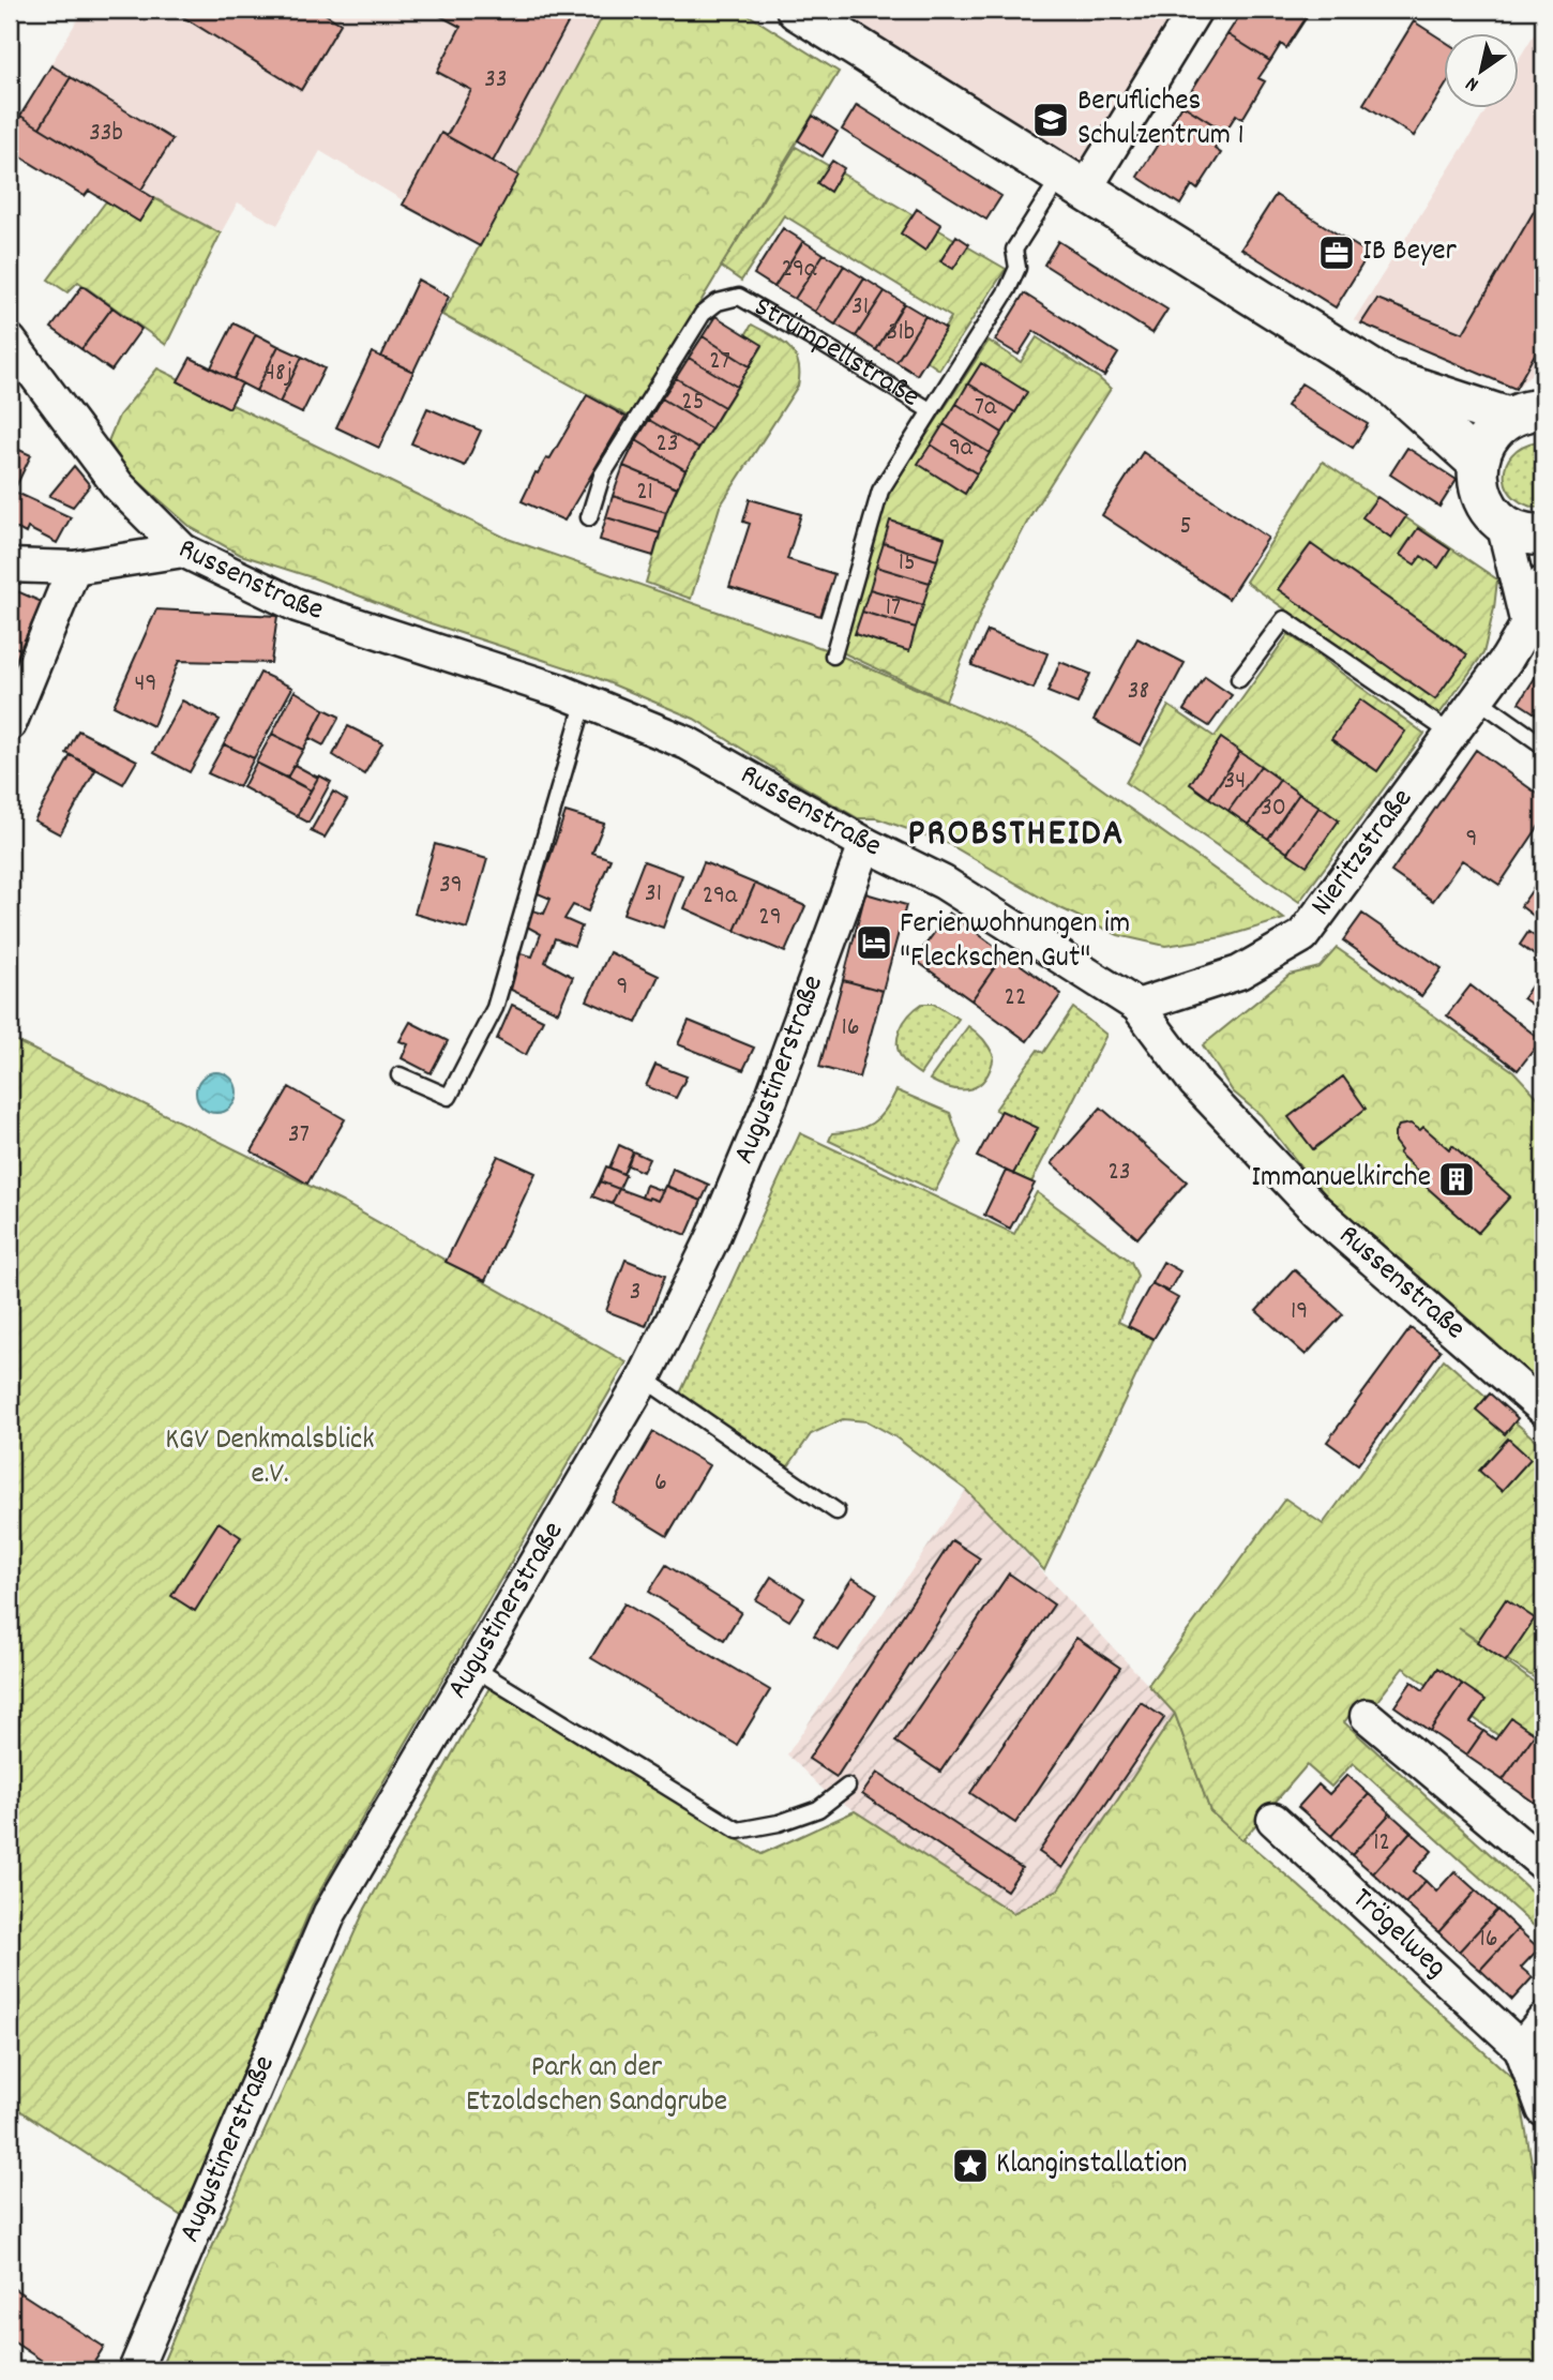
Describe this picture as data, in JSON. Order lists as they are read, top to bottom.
{
  "streets": {
    "street": [
      "Russenstraße",
      "Nieritzstraße",
      "Augustinerstraße",
      "Trögelweg"
    ],
    "lane": ["Strümpellstraße"]
  },
  "crossings": [
    ["Russenstraße", "Nieritzstraße"],
    ["Russenstraße", "Augustinerstraße"]
  ],
  "districts": ["PROBSTHEIDA"],
  "parks": ["KGV Denkmalsblick e.V.", "Park an der Etzoldschen Sandgrube"],
  "places": {
    "school or university": ["Berufliches Schulzentrum 1"],
    "office": ["IB Beyer"],
    "hotel": ["Ferienwohnungen im \"Fleckschen Gut\""],
    "building": ["Immanuelkirche"],
    "place": ["Klanginstallation"]
  },
  "house_numbers": [
    "33",
    "33b",
    "29a",
    "31",
    "31b",
    "27",
    "48j",
    "25",
    "7a",
    "23",
    "9a",
    "21",
    "5",
    "15",
    "17",
    "49",
    "38",
    "34",
    "30",
    "9",
    "39",
    "31",
    "29a",
    "29",
    "9",
    "22",
    "16",
    "37",
    "23",
    "3",
    "19",
    "6",
    "12",
    "16"
  ],
  "north": "bottom left"
}
